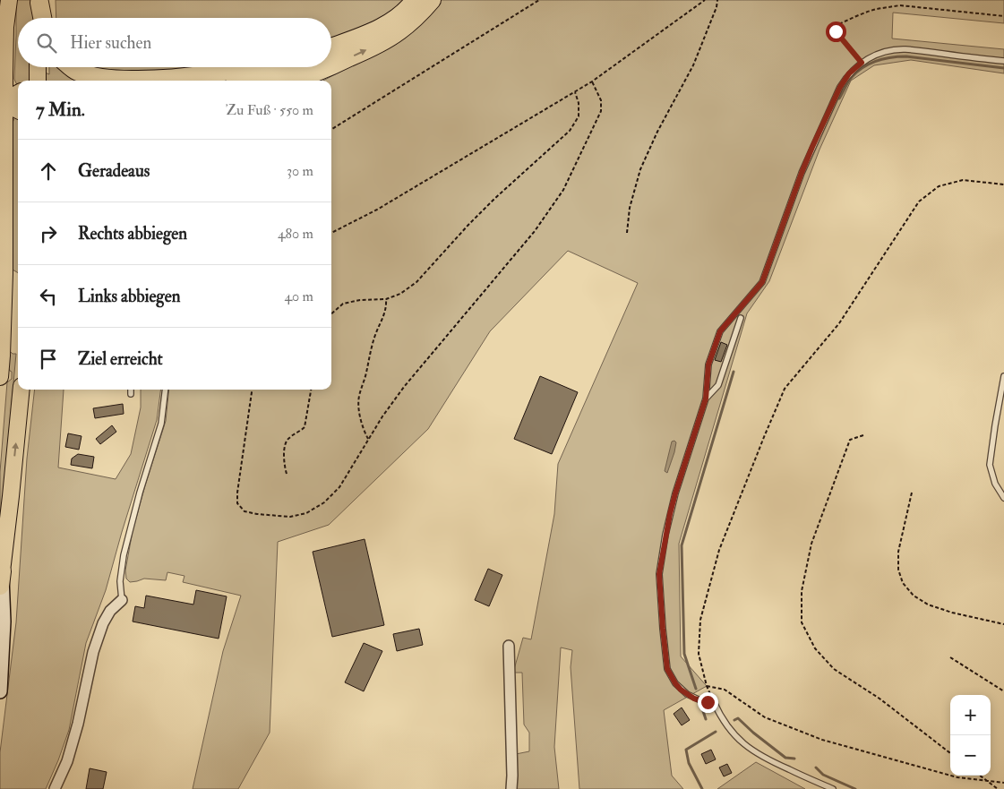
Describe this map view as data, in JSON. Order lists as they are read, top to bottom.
{
  "page": {
    "search": "Hier suchen",
    "heading": ["7 Min.", "Zu Fuß · 550 m"],
    "list": [
      ["Geradeaus", "30 m"],
      ["Rechts abbiegen", "480 m"],
      ["Links abbiegen", "40 m"],
      "Ziel erreicht"
    ],
    "map_buttons": ["+", "−"]
  }
}
